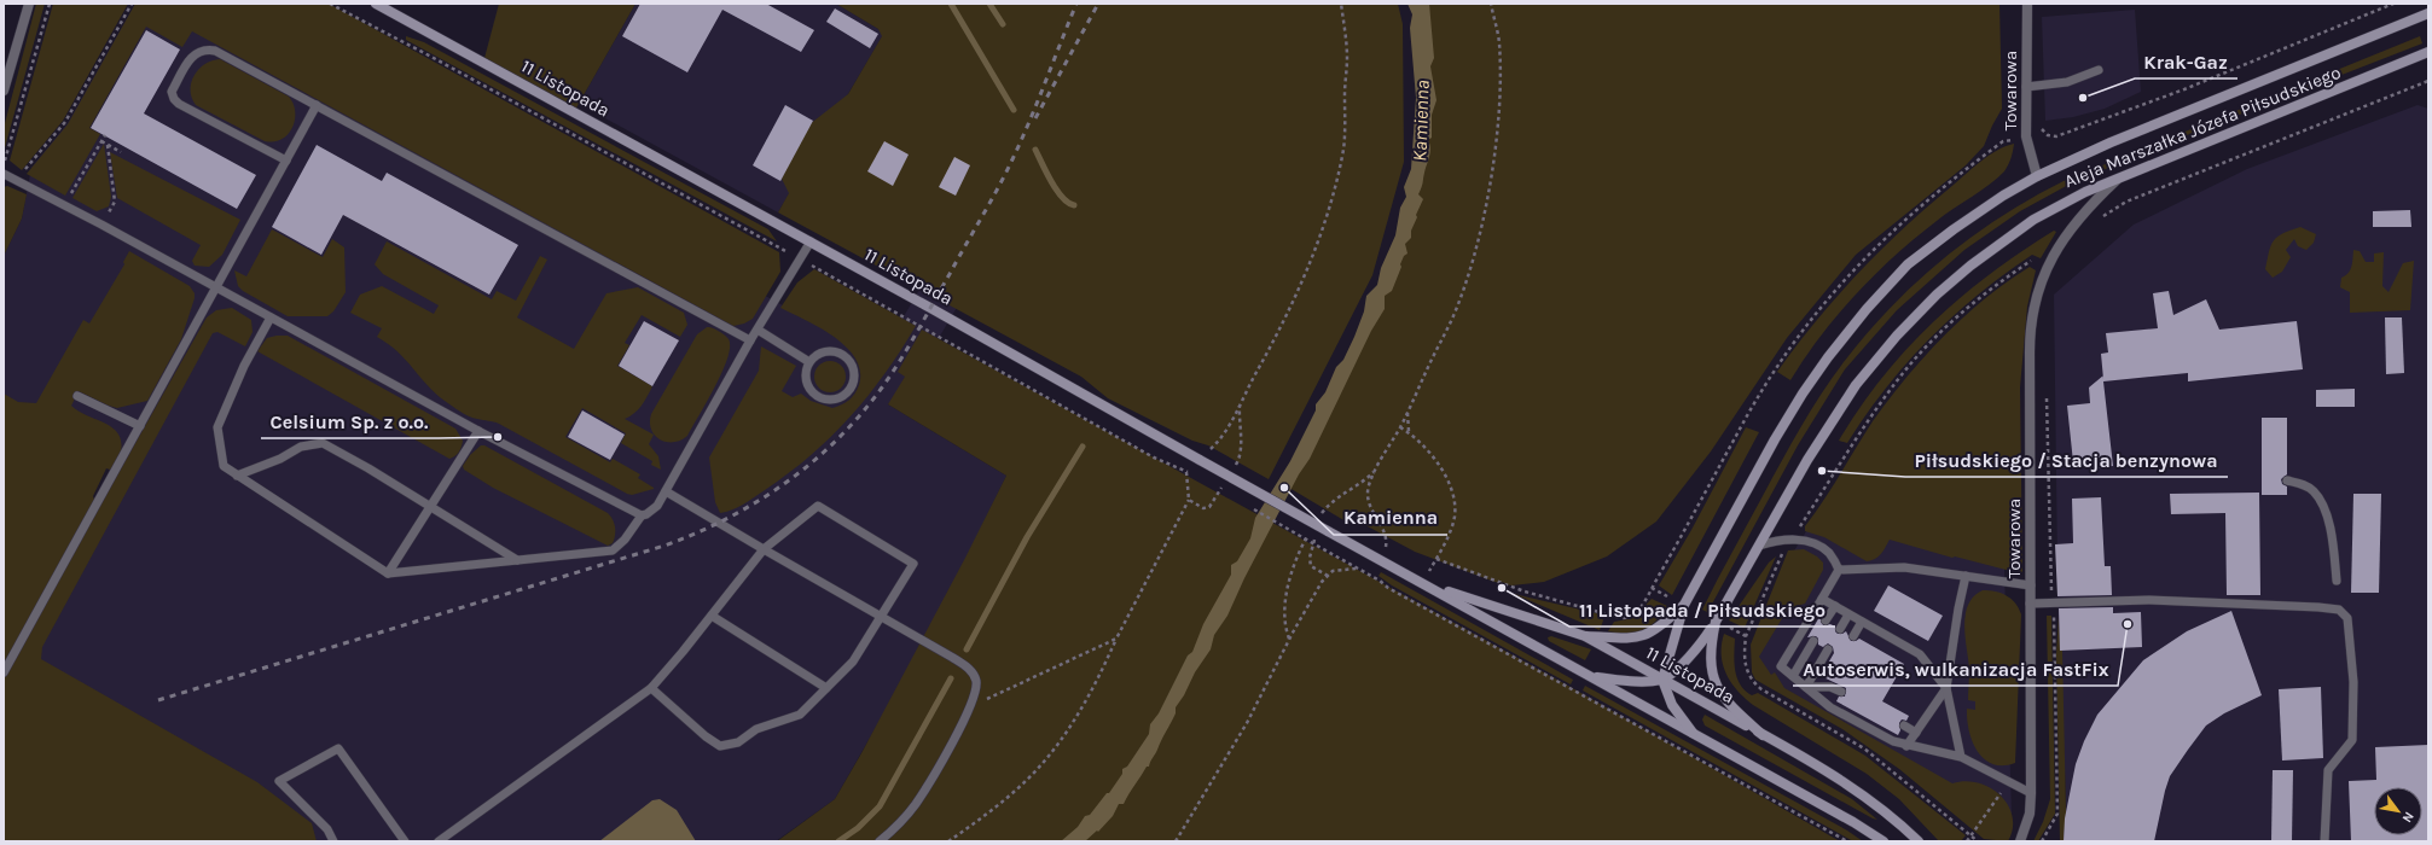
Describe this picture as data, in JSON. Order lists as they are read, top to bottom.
{
  "streets": {
    "street": ["11 Listopada", "Towarowa", "Aleja Marszałka Józefa Piłsudskiego"]
  },
  "crossings": [
    ["11 Listopada", "Aleja Marszałka Józefa Piłsudskiego"],
    ["Towarowa", "Aleja Marszałka Józefa Piłsudskiego"]
  ],
  "water": ["Kamienna"],
  "places": [
    "Krak-Gaz",
    "Celsium Sp. z o.o.",
    "Piłsudskiego / Stacja benzynowa",
    "Kamienna",
    "11 Listopada / Piłsudskiego",
    "Autoserwis, wulkanizacja FastFix"
  ],
  "north": "bottom right"
}
